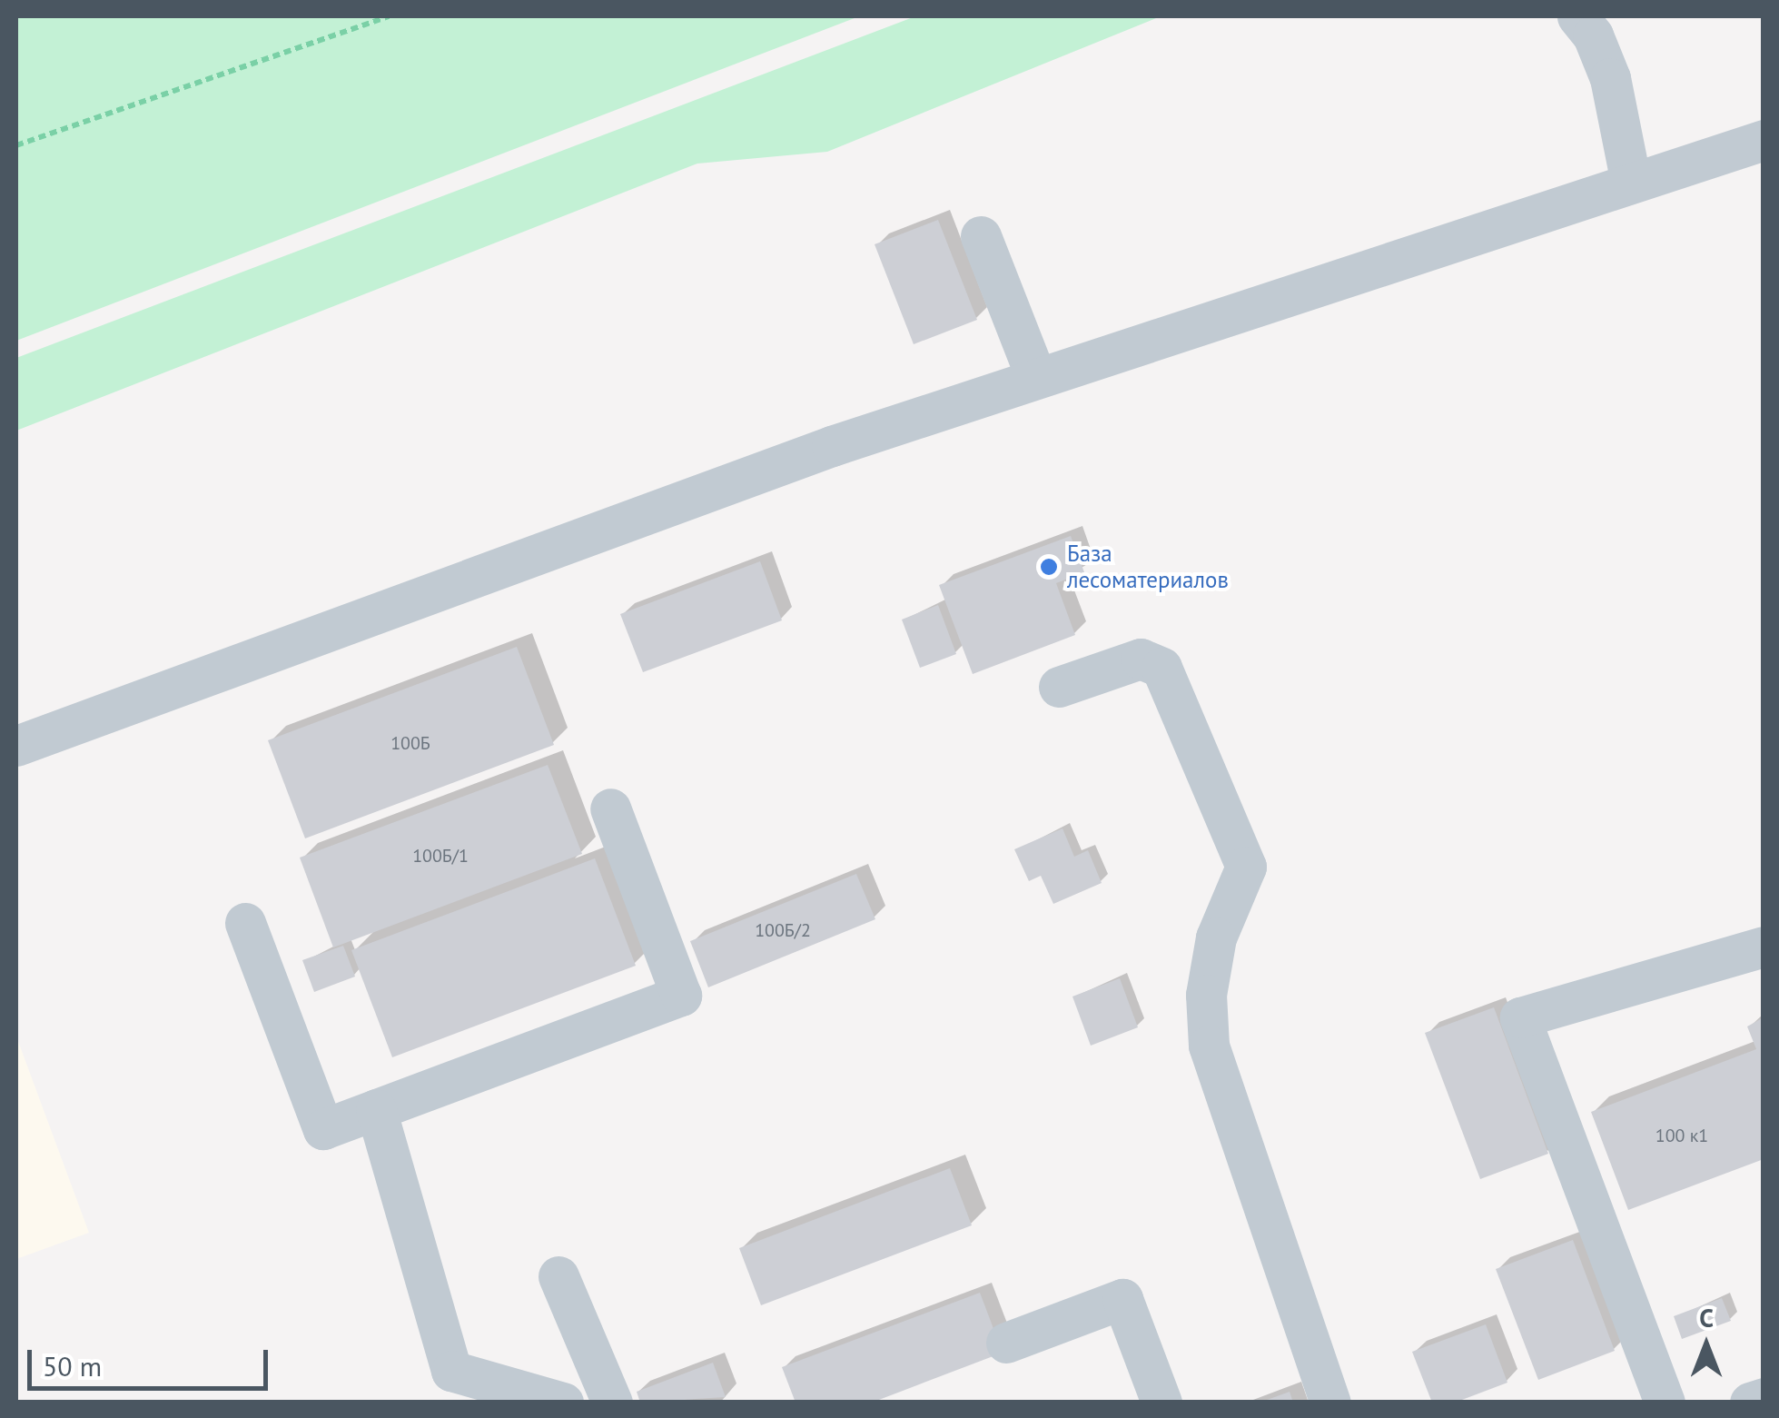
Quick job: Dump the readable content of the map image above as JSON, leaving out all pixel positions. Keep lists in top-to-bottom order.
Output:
{
  "places": ["База лесоматериалов"],
  "house_numbers": [
    "100Б",
    "100Б/1",
    "100Б/2",
    "100 к1"
  ],
  "scale_bar": "50 m",
  "north": "top"
}
